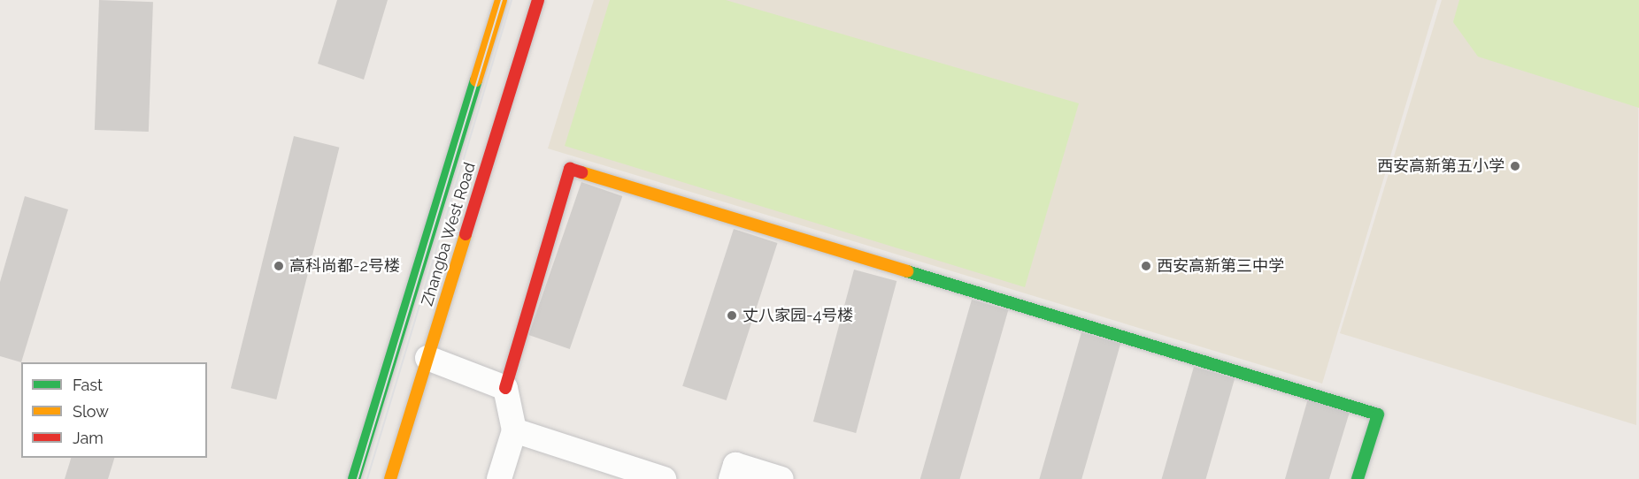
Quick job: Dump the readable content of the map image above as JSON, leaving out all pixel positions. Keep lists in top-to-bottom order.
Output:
{
  "streets": {
    "street": ["Zhangba West Road"]
  },
  "places": [
    "西安高新第五小学",
    "高科尚都-2号楼",
    "西安高新第三中学",
    "丈八家园-4号楼"
  ],
  "legend": ["Fast", "Slow", "Jam"]
}
